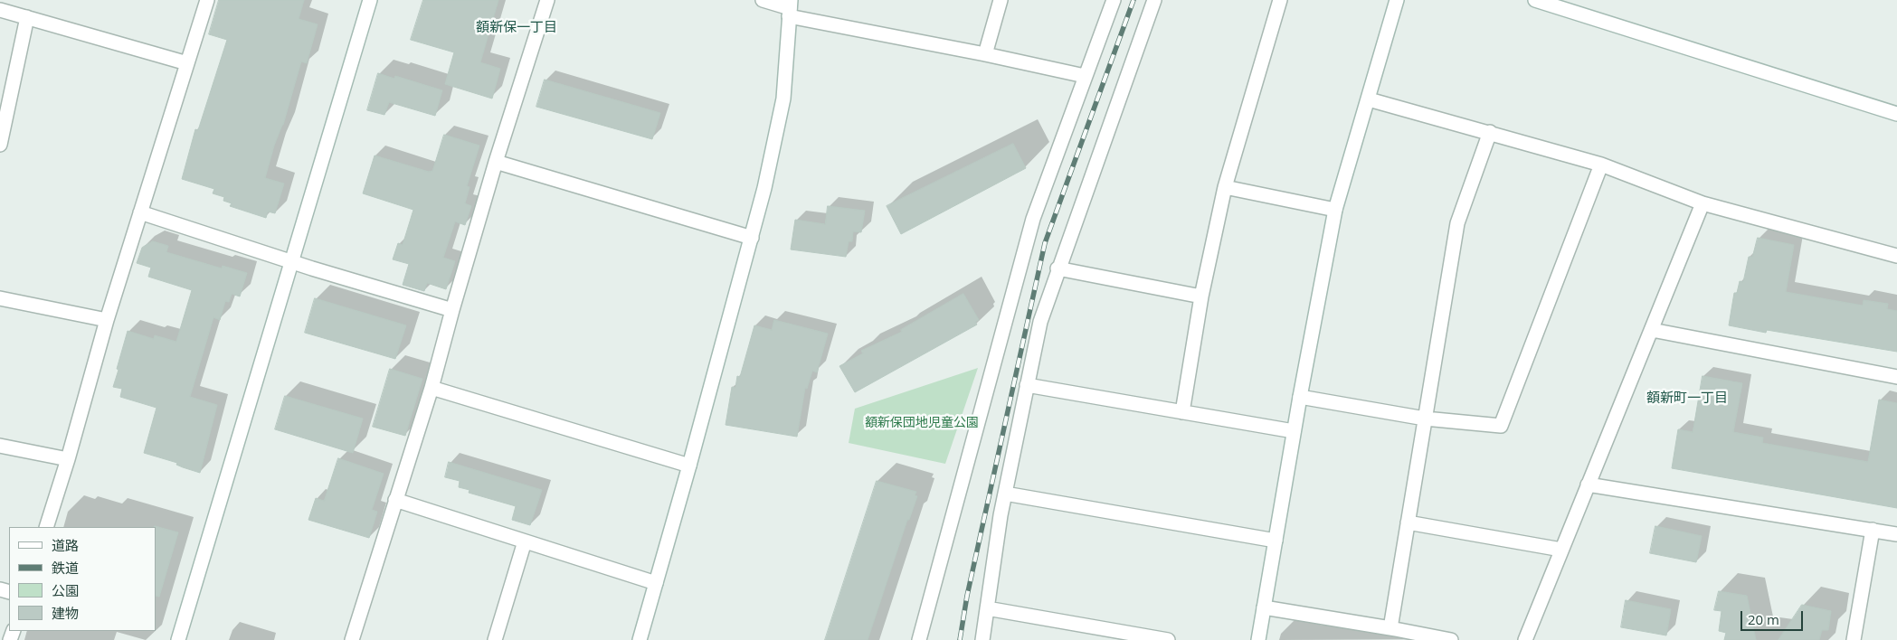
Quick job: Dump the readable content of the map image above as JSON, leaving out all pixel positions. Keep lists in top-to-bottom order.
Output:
{
  "districts": ["額新保一丁目", "額新町一丁目"],
  "parks": ["額新保団地児童公園"],
  "legend": [
    "道路",
    "鉄道",
    "公園",
    "建物"
  ],
  "scale_bar": "20 m"
}
